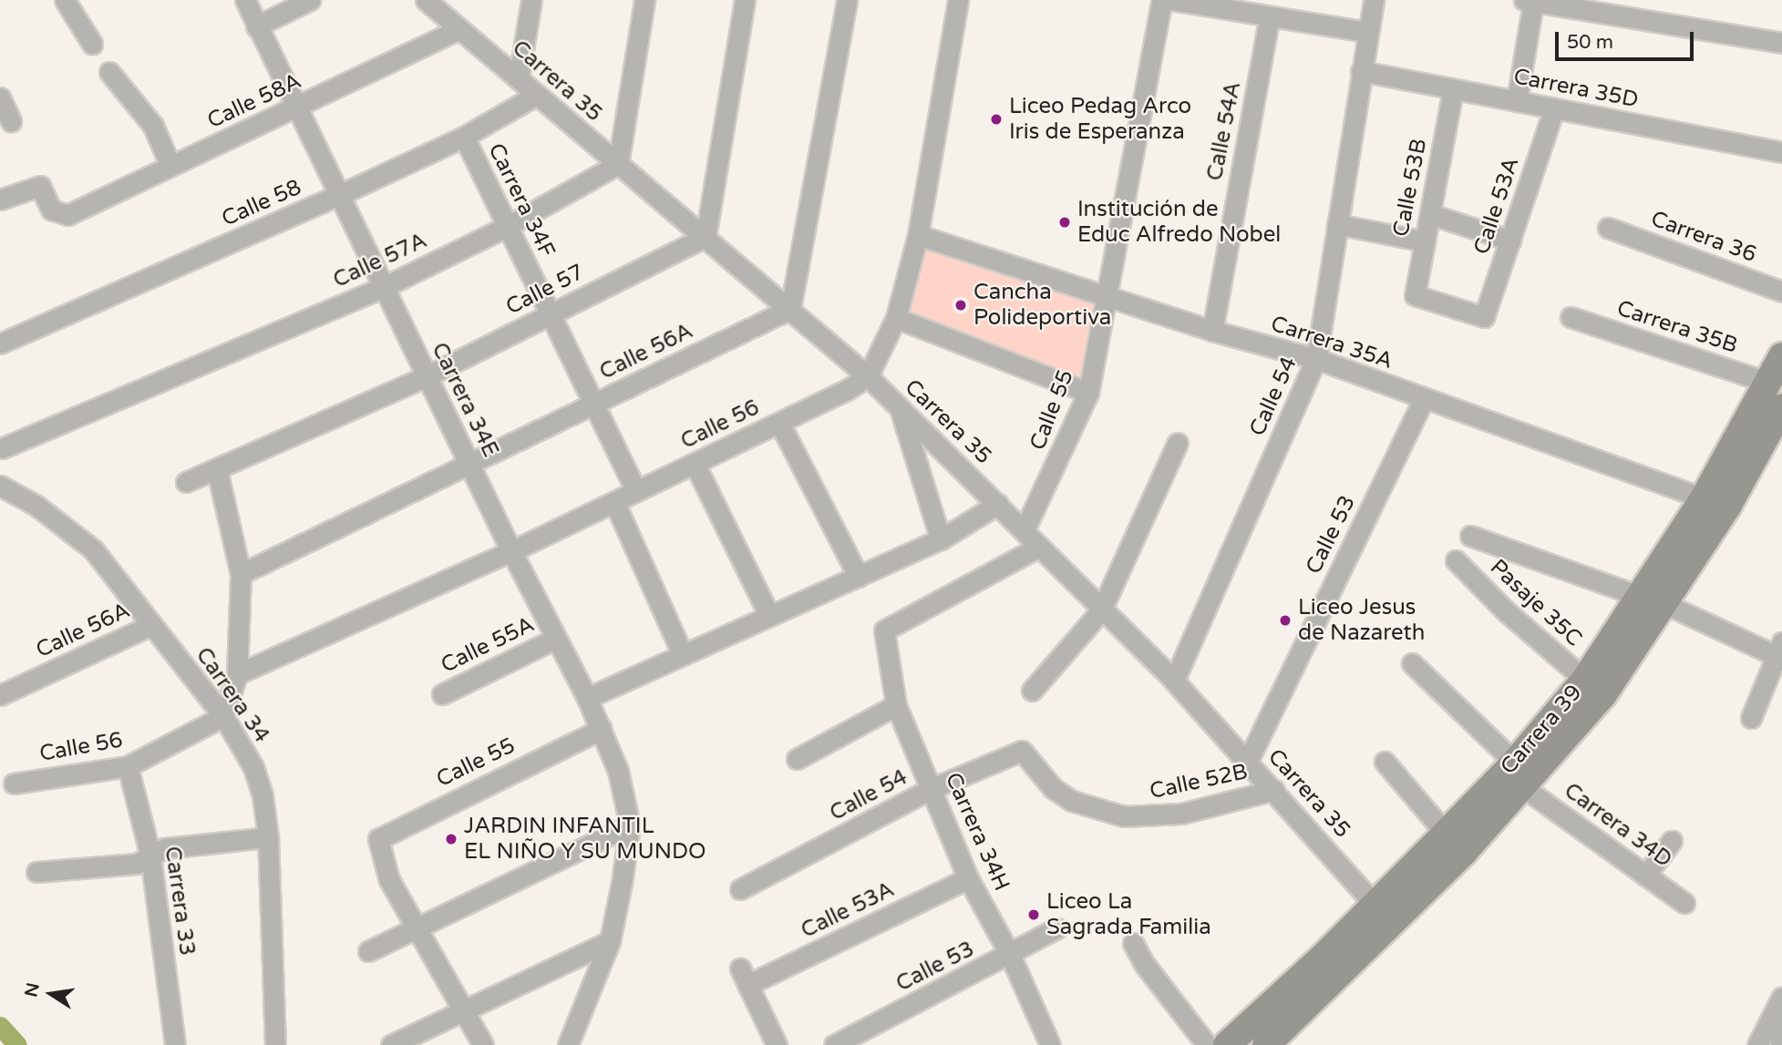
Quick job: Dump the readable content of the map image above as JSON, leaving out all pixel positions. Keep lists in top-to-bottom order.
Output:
{
  "streets": {
    "main road": ["Carrera 39"],
    "street": [
      "Carrera 35",
      "Carrera 35D",
      "Calle 58A",
      "Calle 54A",
      "Calle 53B",
      "Carrera 34F",
      "Calle 58",
      "Calle 53A",
      "Carrera 36",
      "Calle 57A",
      "Calle 57",
      "Carrera 35B",
      "Carrera 35A",
      "Calle 56A",
      "Calle 54",
      "Carrera 34E",
      "Calle 55",
      "Calle 56",
      "Calle 53",
      "Pasaje 35C",
      "Calle 55A",
      "Carrera 34",
      "Calle 52B",
      "Carrera 34D",
      "Carrera 34H",
      "Carrera 33"
    ]
  },
  "crossings": [
    ["Carrera 35", "Calle 58A"],
    ["Carrera 35", "Calle 58"],
    ["Carrera 35", "Calle 57A"],
    ["Carrera 35", "Calle 57"],
    ["Carrera 35", "Calle 56A"],
    ["Carrera 35", "Calle 54"],
    ["Carrera 35", "Calle 55"],
    ["Carrera 35", "Calle 56"],
    ["Carrera 35", "Calle 53"],
    ["Carrera 35", "Carrera 39"],
    ["Carrera 35", "Calle 52B"],
    ["Carrera 35", "Carrera 34H"],
    ["Carrera 35D", "Calle 53B"],
    ["Carrera 35D", "Calle 53A"],
    ["Carrera 35D", "Calle 54"],
    ["Calle 58A", "Carrera 34E"],
    ["Calle 54A", "Carrera 35A"],
    ["Calle 53B", "Calle 53A"],
    ["Carrera 34F", "Calle 58"],
    ["Carrera 34F", "Calle 57A"],
    ["Carrera 34F", "Calle 57"],
    ["Carrera 34F", "Calle 56A"],
    ["Carrera 34F", "Calle 56"],
    ["Calle 58", "Carrera 34E"],
    ["Calle 53A", "Carrera 34H"],
    ["Calle 57A", "Carrera 34E"],
    ["Calle 57", "Carrera 34E"],
    ["Carrera 35B", "Carrera 39"],
    ["Carrera 35A", "Calle 54"],
    ["Carrera 35A", "Calle 55"],
    ["Carrera 35A", "Calle 53"],
    ["Carrera 35A", "Carrera 39"],
    ["Calle 56A", "Carrera 34E"],
    ["Calle 56A", "Carrera 34"],
    ["Calle 54", "Calle 52B"],
    ["Calle 54", "Carrera 34H"],
    ["Carrera 34E", "Calle 55"],
    ["Carrera 34E", "Calle 56"],
    ["Carrera 34E", "Calle 55A"],
    ["Calle 56", "Carrera 34"],
    ["Calle 56", "Carrera 33"],
    ["Calle 53", "Carrera 34H"],
    ["Pasaje 35C", "Carrera 39"],
    ["Carrera 39", "Carrera 34D"]
  ],
  "places": [
    "Liceo Pedag Arco Iris de Esperanza",
    "Institución de Educ Alfredo Nobel",
    "Cancha Polideportiva",
    "Liceo Jesus de Nazareth",
    "JARDIN INFANTIL EL NIÑO Y SU MUNDO",
    "Liceo La Sagrada Familia"
  ],
  "scale_bar": "50 m",
  "north": "left"
}
